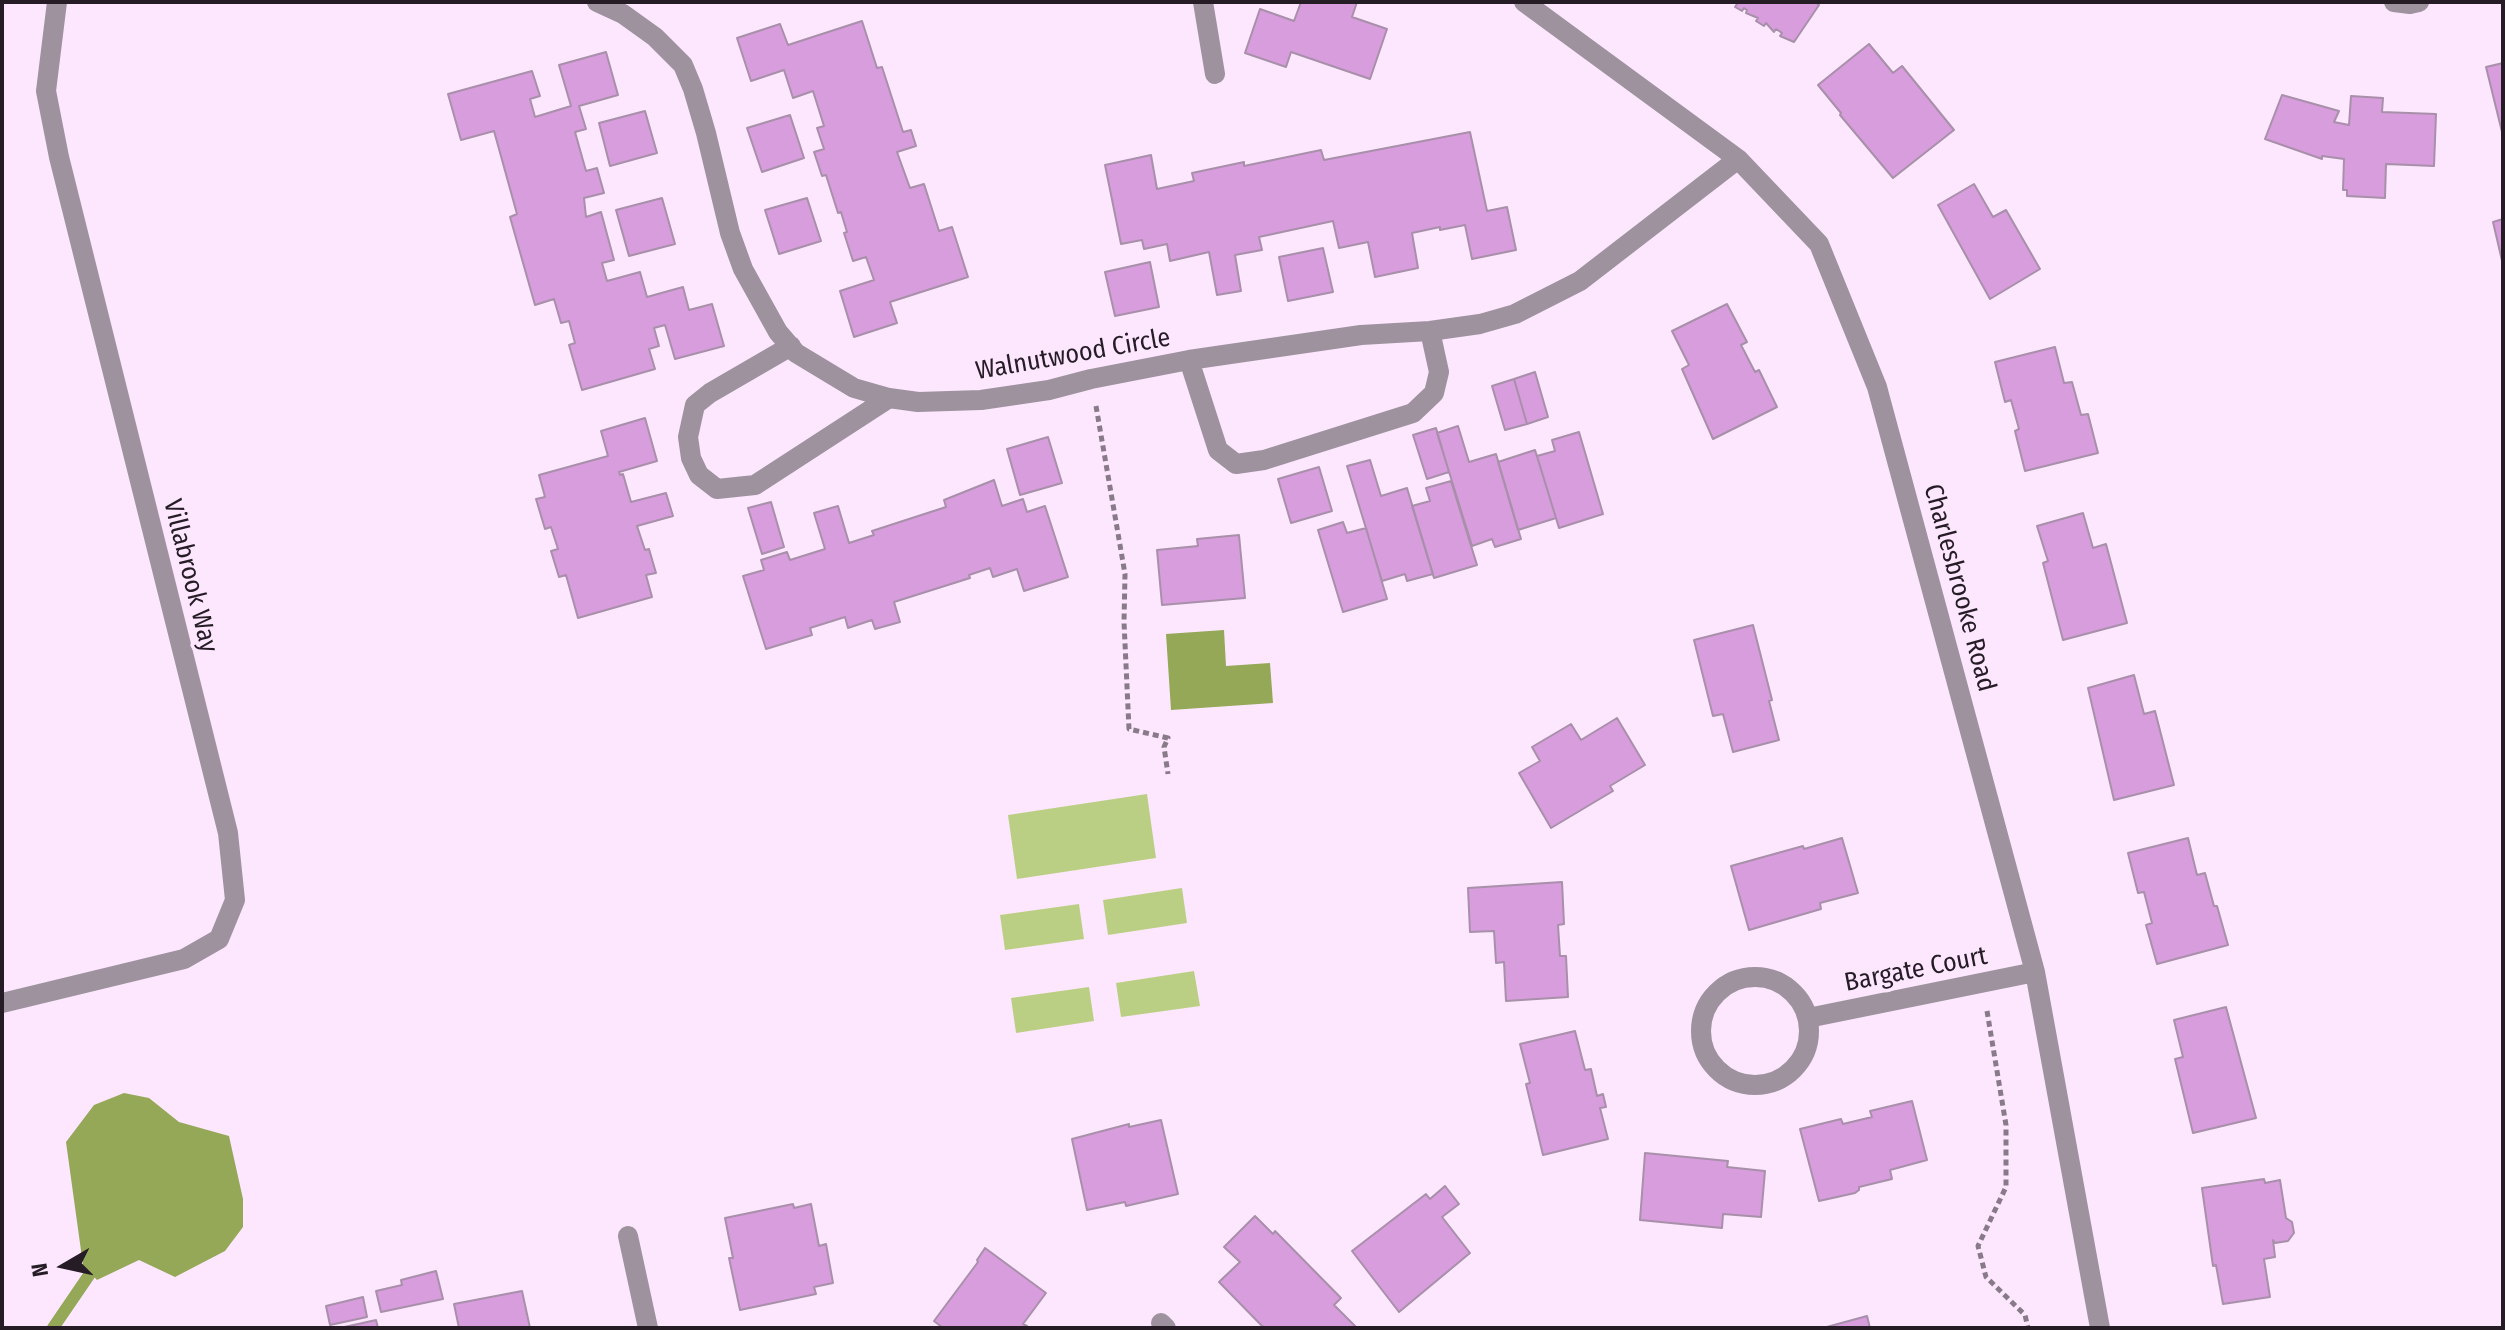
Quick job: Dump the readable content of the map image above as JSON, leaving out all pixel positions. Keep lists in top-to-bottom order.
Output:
{
  "streets": {
    "street": [
      "Walnutwood Circle",
      "Villabrook Way",
      "Charlesbrooke Road",
      "Bargate Court"
    ]
  },
  "crossings": [
    ["Walnutwood Circle", "Charlesbrooke Road"],
    ["Charlesbrooke Road", "Bargate Court"]
  ],
  "north": "left"
}
